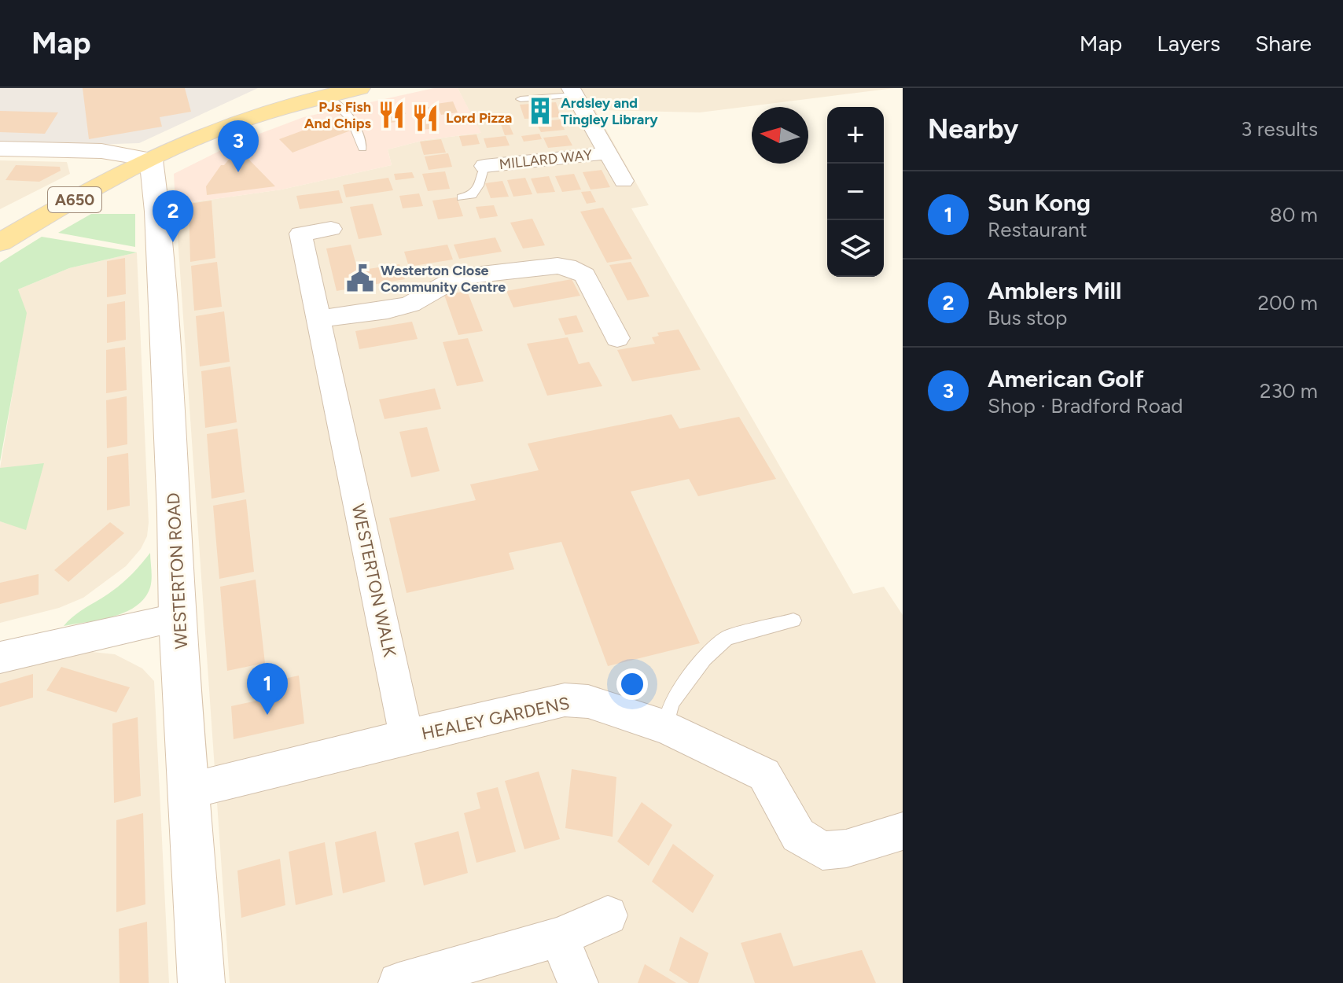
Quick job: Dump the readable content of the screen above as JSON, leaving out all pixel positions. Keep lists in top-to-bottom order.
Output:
{
  "streets": {
    "main road": ["A650"],
    "street": [
      "MILLARD WAY",
      "WESTERTON ROAD",
      "WESTERTON WALK",
      "HEALEY GARDENS"
    ]
  },
  "crossings": [
    ["A650", "WESTERTON ROAD"],
    ["WESTERTON WALK", "HEALEY GARDENS"]
  ],
  "places": {
    "building": ["Ardsley and Tingley Library"],
    "restaurant": ["PJs Fish And Chips", "Lord Pizza"],
    "public building": ["Westerton Close Community Centre"]
  },
  "north": "left",
  "page": {
    "header": "Map",
    "nav": ["Map", "Layers", "Share"],
    "heading": ["Nearby", "3 results"],
    "map_buttons": ["+", "−"],
    "pins": ["3", "2", "1"],
    "list": [
      {
        "mark": "1",
        "name": "Sun Kong",
        "note": "Restaurant",
        "value": "80 m"
      },
      {
        "mark": "2",
        "name": "Amblers Mill",
        "note": "Bus stop",
        "value": "200 m"
      },
      {
        "mark": "3",
        "name": "American Golf",
        "note": "Shop · Bradford Road",
        "value": "230 m"
      }
    ]
  }
}
